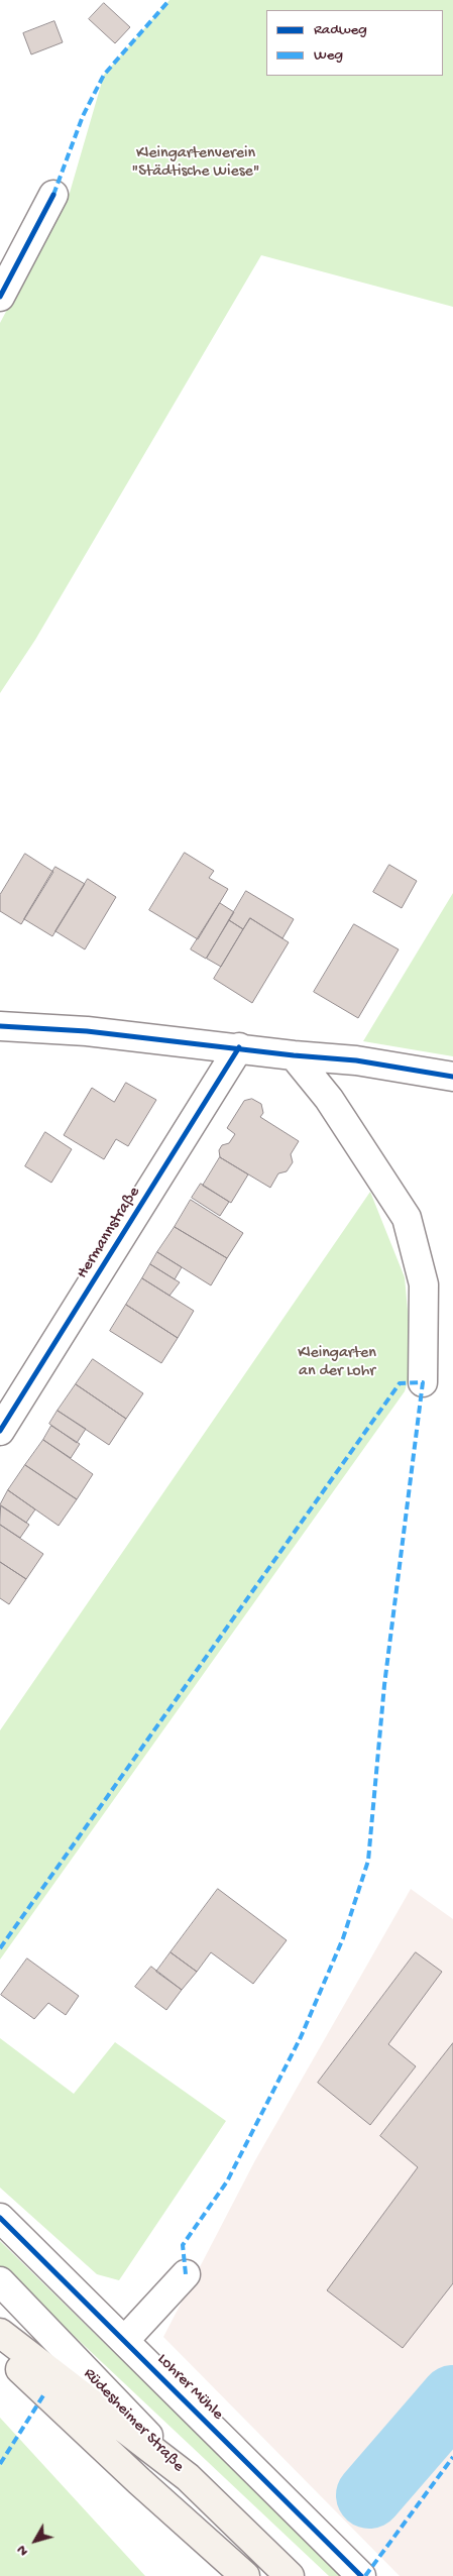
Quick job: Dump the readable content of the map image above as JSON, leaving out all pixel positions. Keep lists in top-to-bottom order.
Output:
{
  "streets": {
    "main road": ["Rüdesheimer Straße"],
    "street": ["Hermannstraße", "Lohrer Mühle"]
  },
  "parks": ["Kleingartenverein \"Städtische Wiese\"", "Kleingarten an der Lohr"],
  "legend": ["Radweg", "Weg"],
  "north": "bottom left"
}
